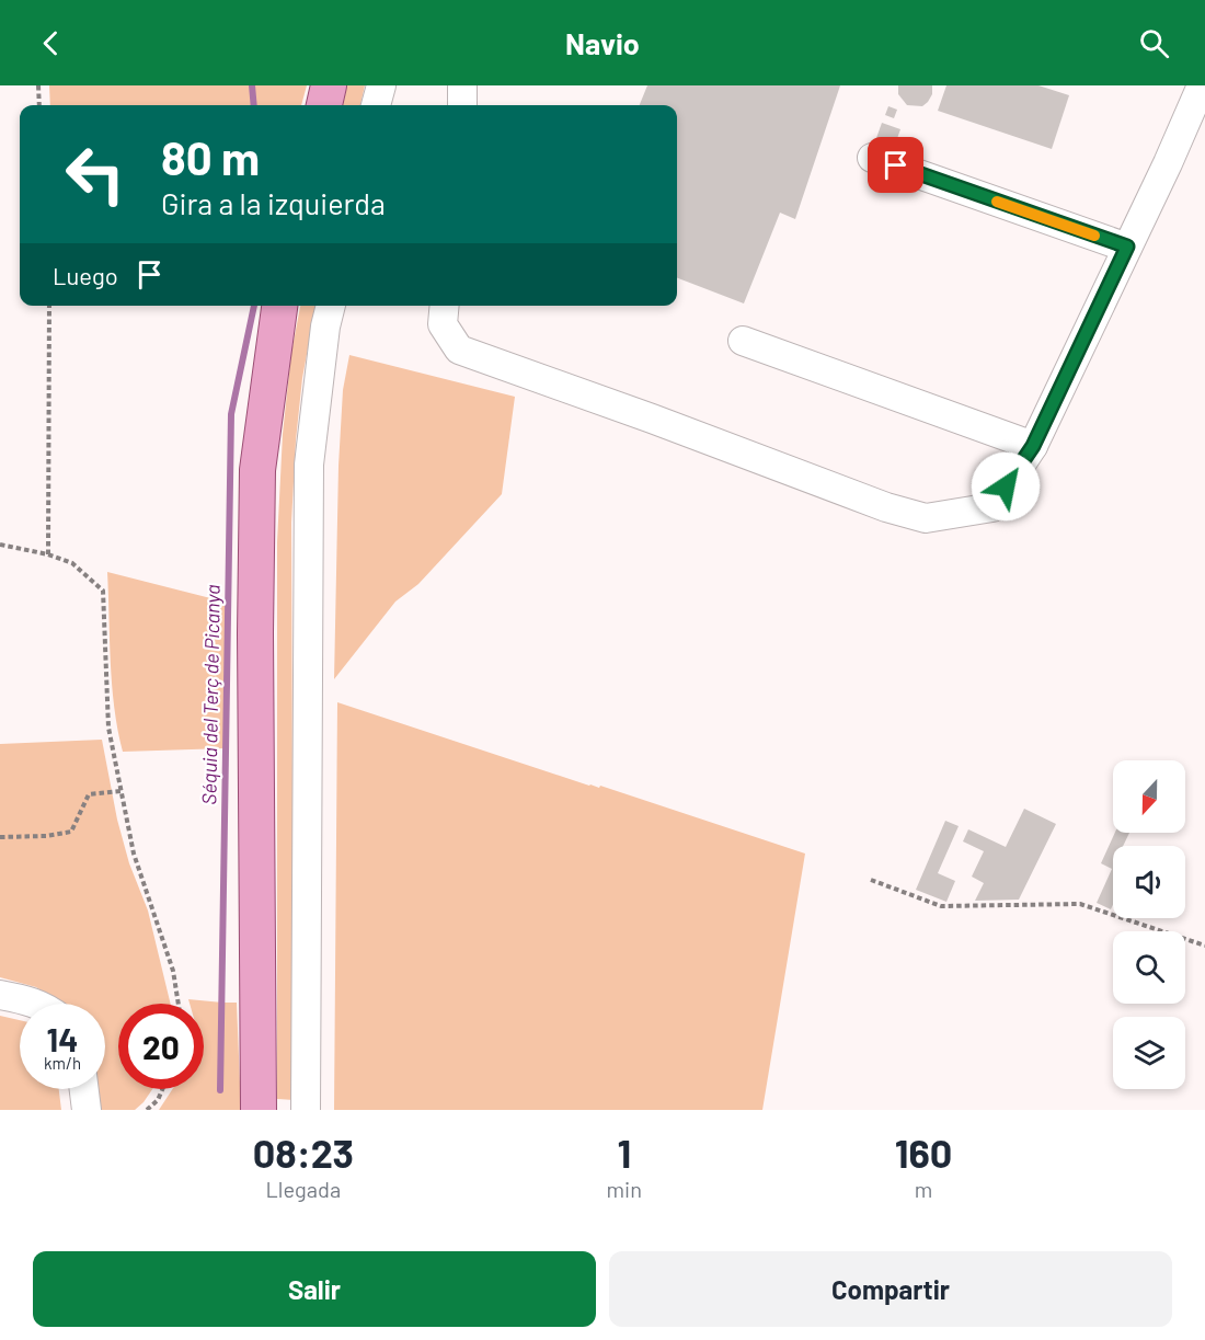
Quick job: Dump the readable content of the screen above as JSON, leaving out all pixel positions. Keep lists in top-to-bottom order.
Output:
{
  "water": ["Séquia del Terç de Picanya"],
  "north": "bottom",
  "page": {
    "header": "Navio",
    "turn": ["80 m", "Gira a la izquierda"],
    "then": "Luego",
    "speed": "14 km/h",
    "limit": "20",
    "eta": [
      "08:23",
      "Llegada",
      "1",
      "min",
      "160",
      "m"
    ],
    "buttons": ["Salir", "Compartir"]
  }
}
